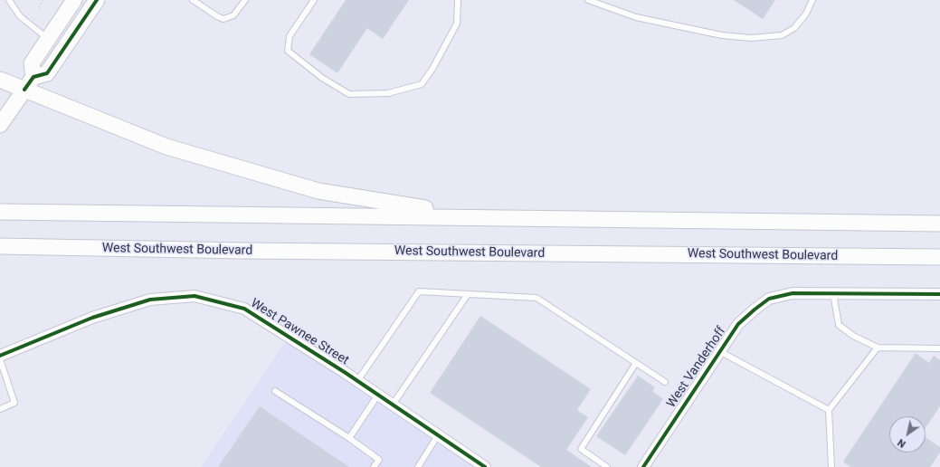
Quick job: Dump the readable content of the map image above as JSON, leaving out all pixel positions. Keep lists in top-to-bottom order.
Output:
{
  "streets": {
    "main road": ["West Southwest Boulevard"],
    "street": ["West Pawnee Street", "West Vanderhoff"]
  },
  "north": "bottom left"
}
